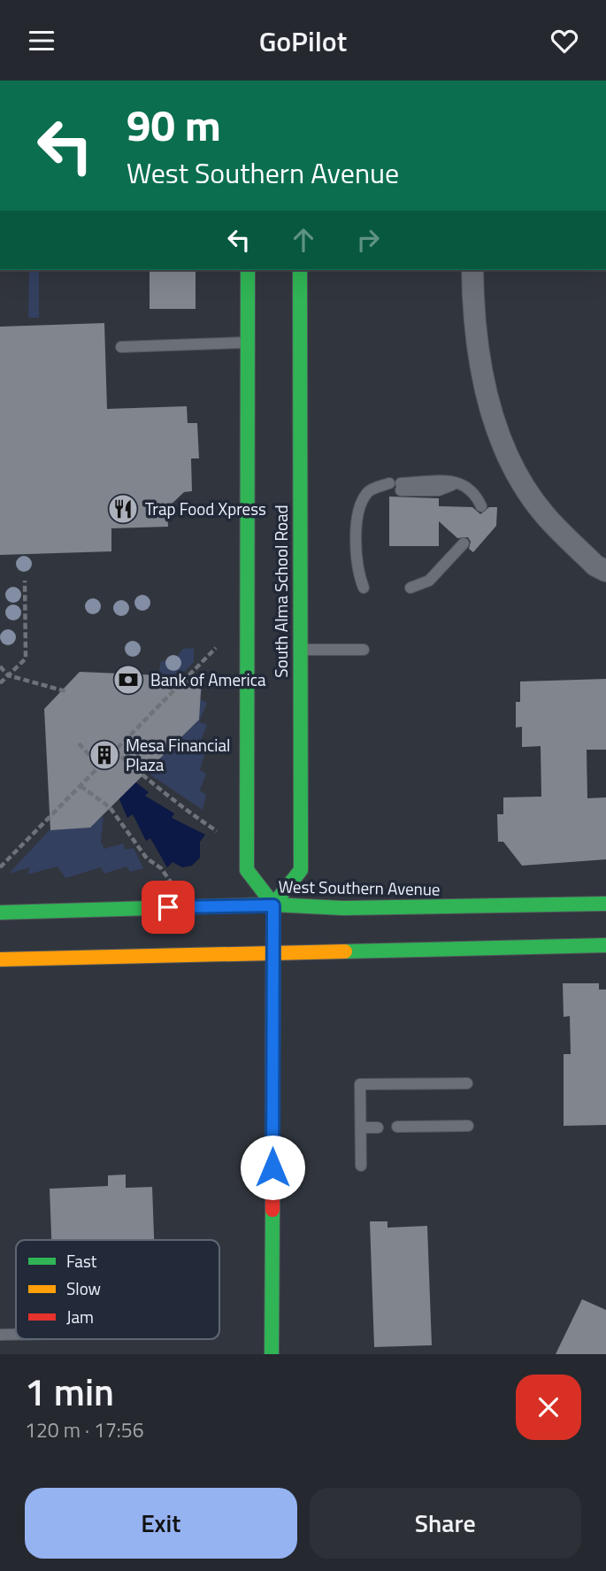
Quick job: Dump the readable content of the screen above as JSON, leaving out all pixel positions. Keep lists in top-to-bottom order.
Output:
{
  "streets": {
    "main road": ["South Alma School Road", "West Southern Avenue"]
  },
  "crossings": [
    ["South Alma School Road", "West Southern Avenue"]
  ],
  "places": {
    "restaurant": ["Trap Food Xpress"],
    "bank": ["Bank of America"],
    "building": ["Mesa Financial Plaza"]
  },
  "legend": ["Fast", "Slow", "Jam"],
  "page": {
    "header": "GoPilot",
    "turn": ["90 m", "West Southern Avenue"],
    "heading": ["1 min", "120 m · 17:56"],
    "buttons": ["Exit", "Share"]
  }
}
